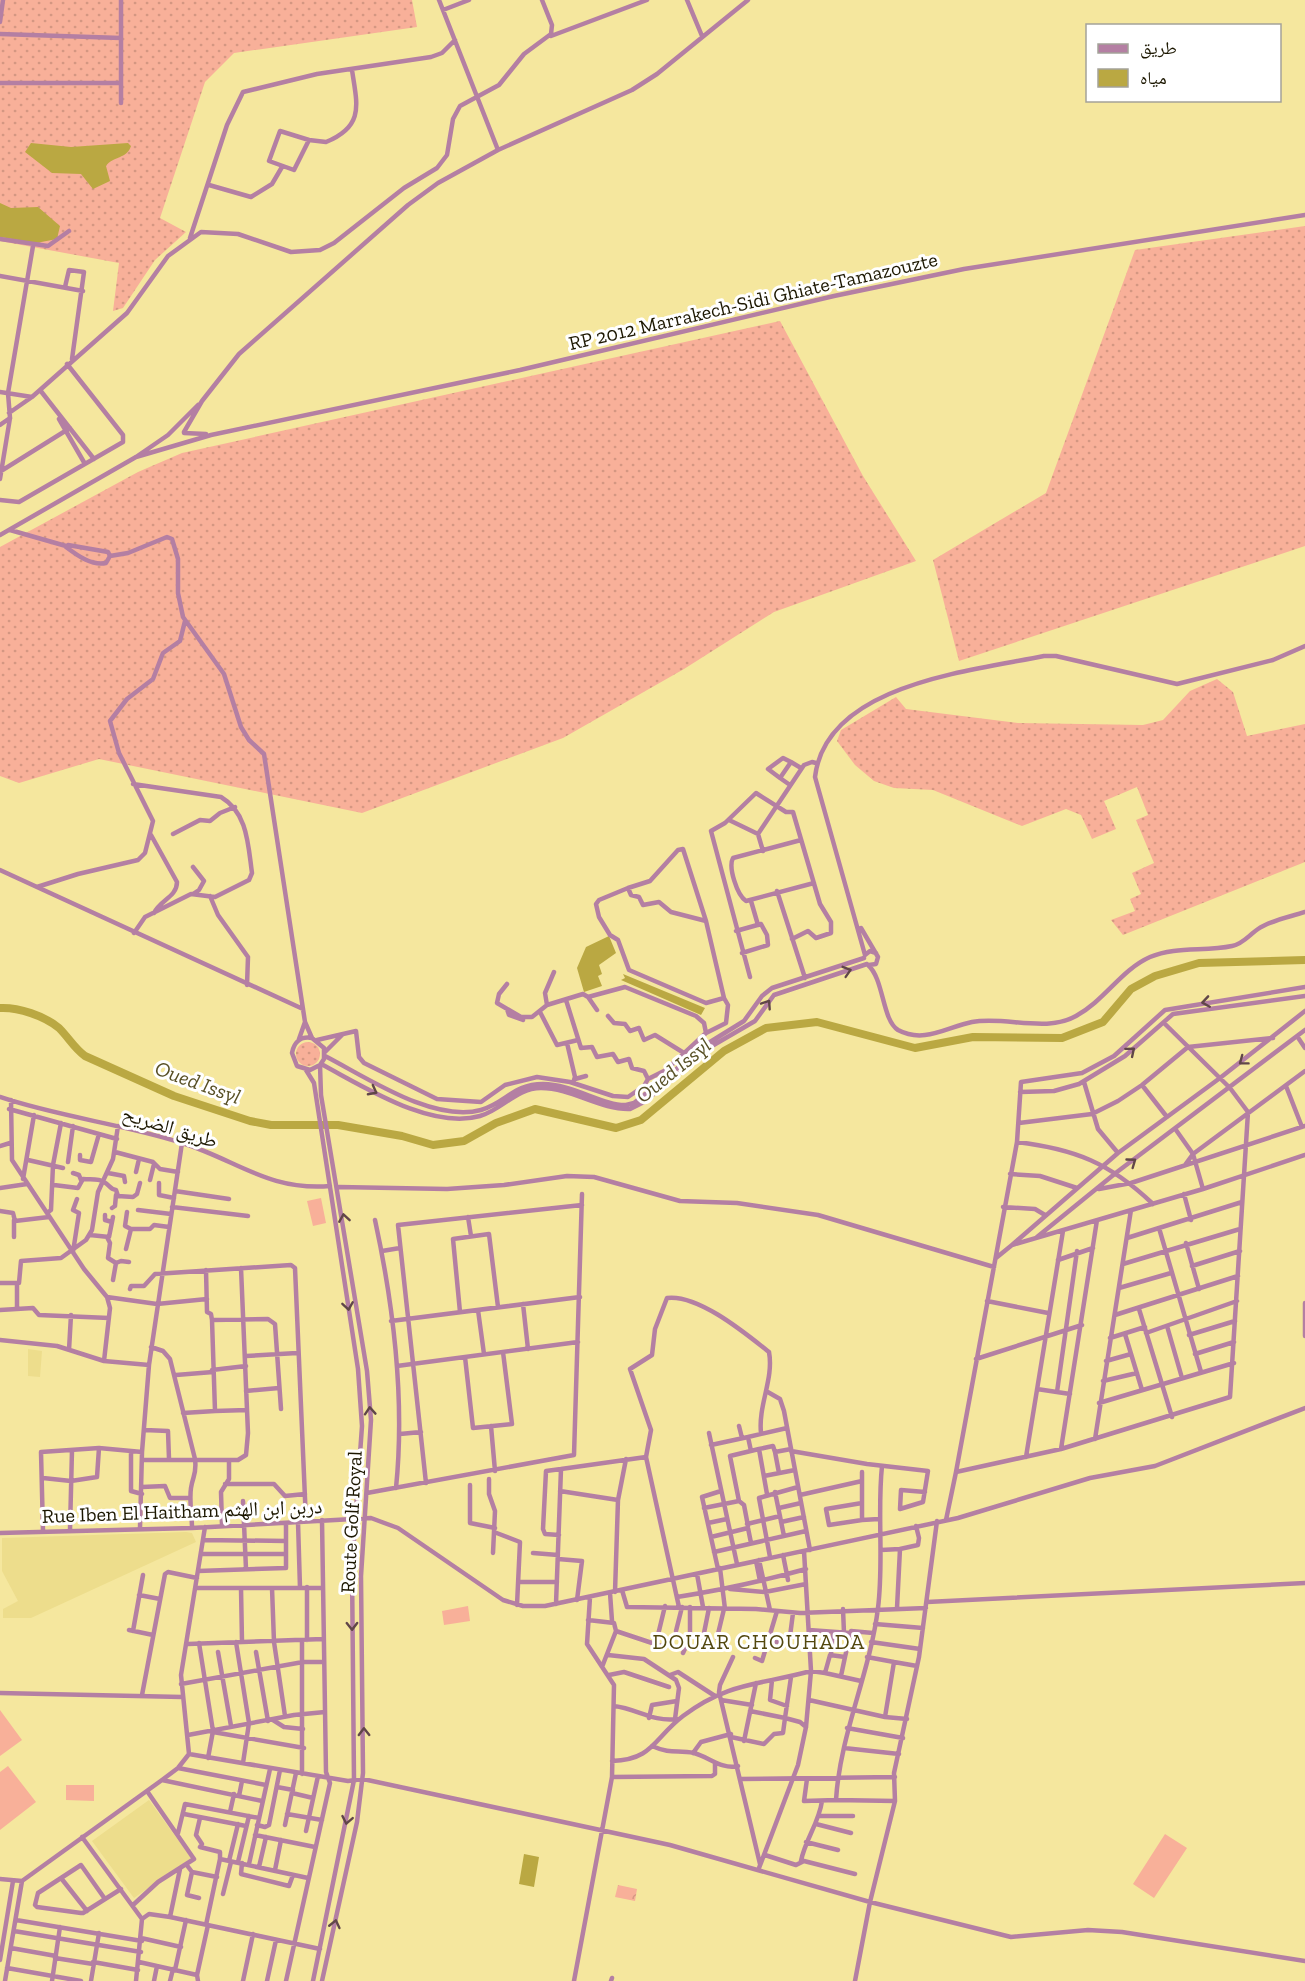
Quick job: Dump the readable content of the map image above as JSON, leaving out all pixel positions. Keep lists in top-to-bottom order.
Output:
{
  "streets": {
    "street": [
      "RP 2012 Marrakech-Sidi Ghiate-Tamazouzte",
      "طريق الضريح",
      "Rue Iben El Haitham دربن ابن الهثم",
      "Route Golf Royal"
    ]
  },
  "crossings": [
    ["طريق الضريح", "Route Golf Royal"],
    ["Rue Iben El Haitham دربن ابن الهثم", "Route Golf Royal"]
  ],
  "districts": ["DOUAR CHOUHADA"],
  "water": ["Oued Issyl"],
  "legend": ["طريق", "مياه"]
}
